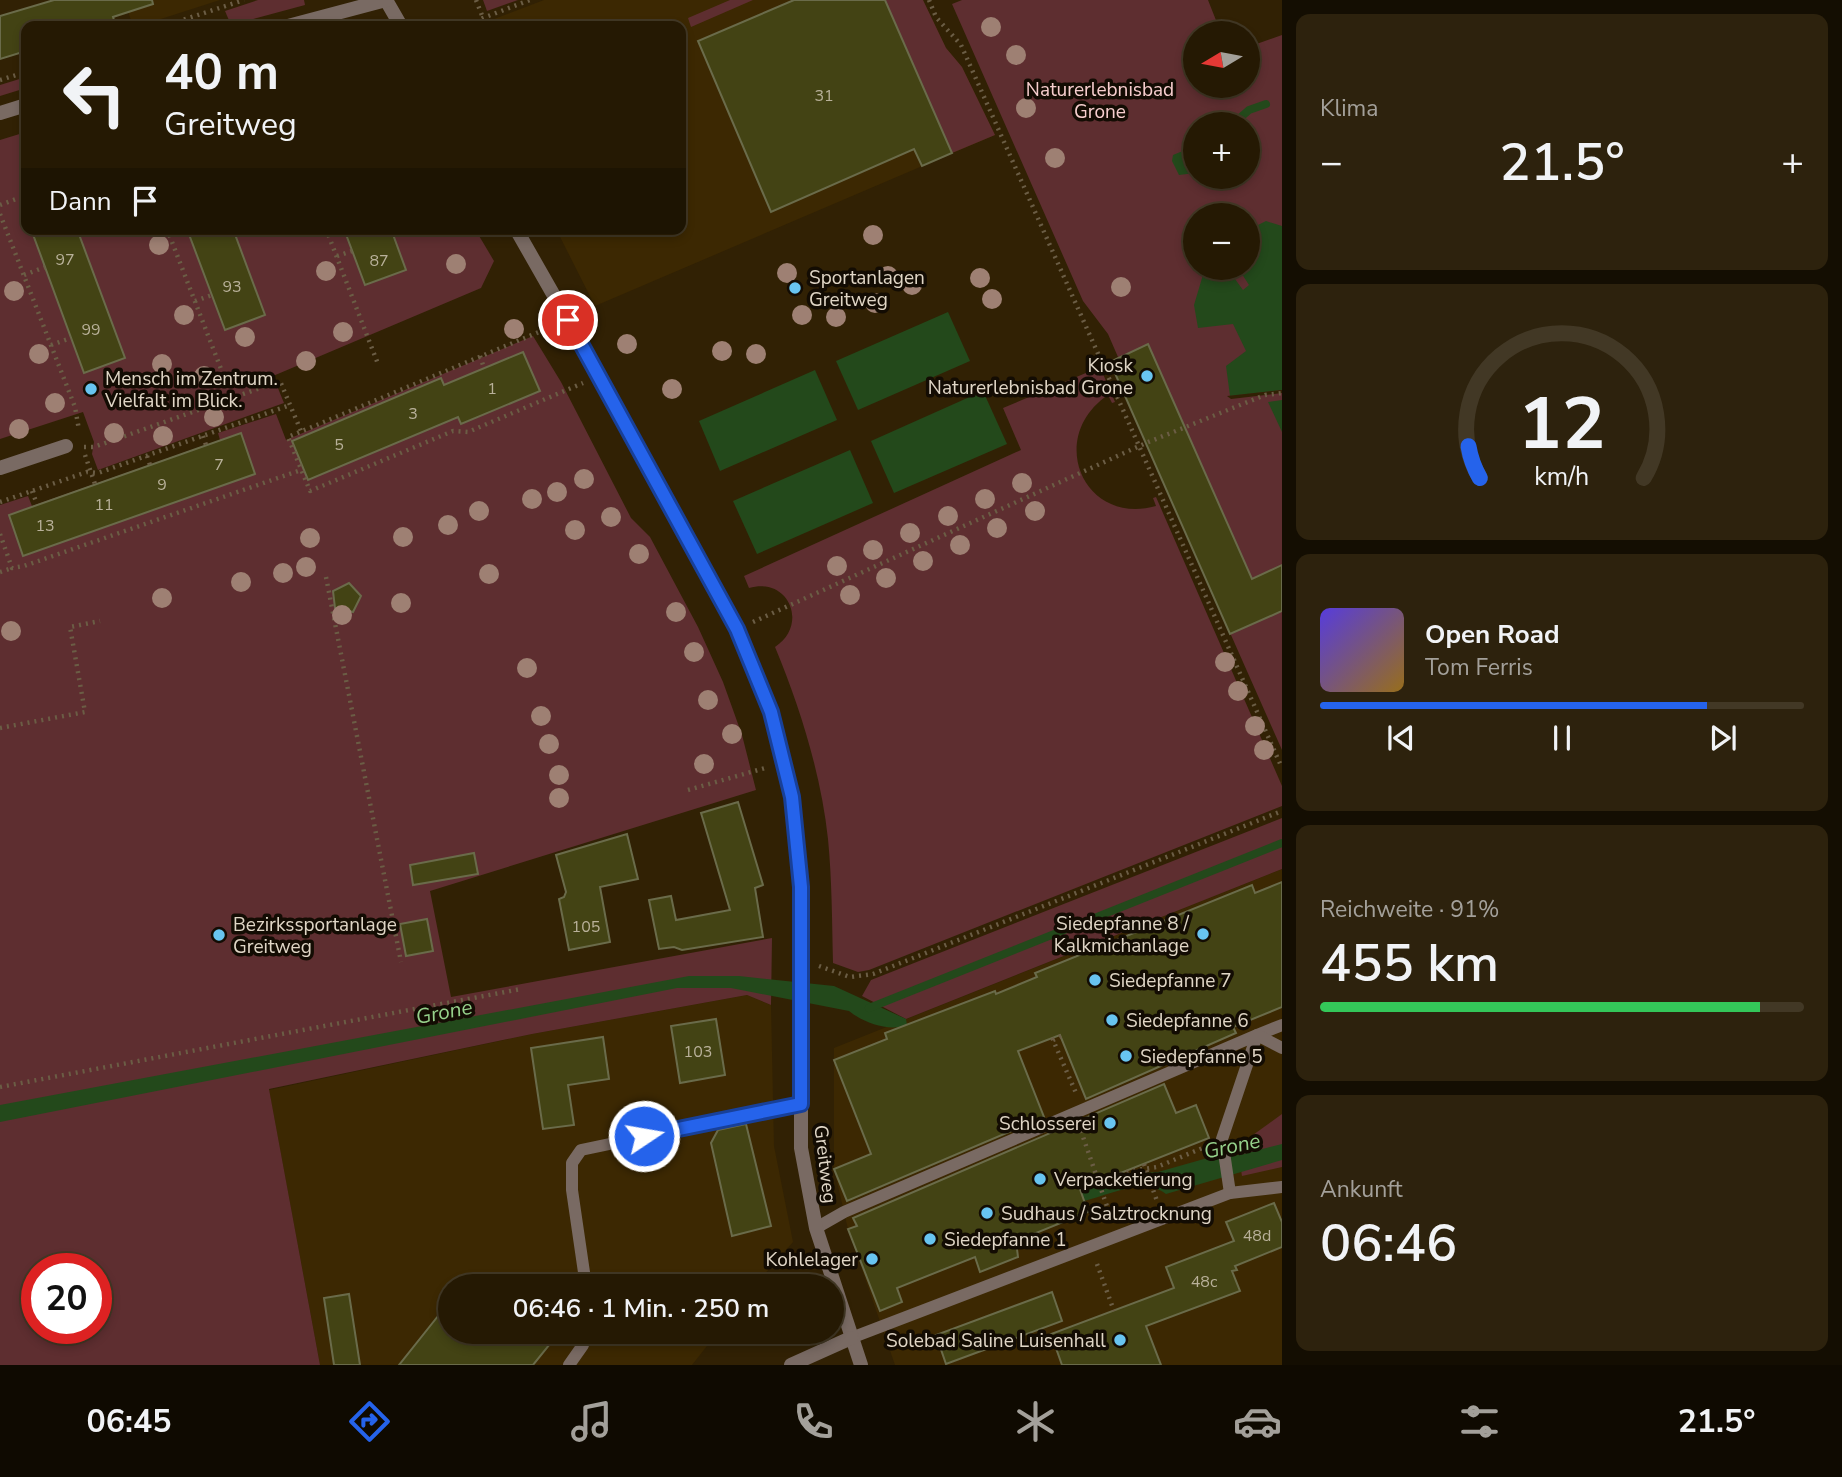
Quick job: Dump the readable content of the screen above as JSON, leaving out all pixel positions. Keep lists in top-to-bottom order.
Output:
{
  "streets": {
    "street": ["Greitweg"]
  },
  "water": ["Grone"],
  "parks": ["Naturerlebnisbad Grone"],
  "places": [
    "Sportanlagen Greitweg",
    "Kiosk Naturerlebnisbad Grone",
    "Mensch im Zentrum. Vielfalt im Blick.",
    "Siedepfanne 8 / Kalkmichanlage",
    "Bezirkssportanlage Greitweg",
    "Siedepfanne 7",
    "Siedepfanne 6",
    "Siedepfanne 5",
    "Schlosserei",
    "Verpacketierung",
    "Sudhaus / Salztrocknung",
    "Siedepfanne 1",
    "Kohlelager",
    "Solebad Saline Luisenhall"
  ],
  "house_numbers": [
    "31",
    "97",
    "87",
    "93",
    "99",
    "1",
    "3",
    "5",
    "7",
    "9",
    "11",
    "13",
    "105",
    "103",
    "48d",
    "48c"
  ],
  "north": "left",
  "page": {
    "tile": [
      "Klima",
      ["Reichweite · 91%", "455 km"],
      ["Ankunft", "06:46"]
    ],
    "map_buttons": ["+", "−"],
    "turn": ["40 m", "Greitweg"],
    "heat": ["−", "21.5°", "+"],
    "then": "Dann",
    "song": ["Open Road", "Tom Ferris"],
    "limit": "20",
    "trip": "06:46 · 1 Min. · 250 m",
    "tabs": ["06:45", "21.5°"],
    "gauge": ["12", "km/h"]
  }
}
